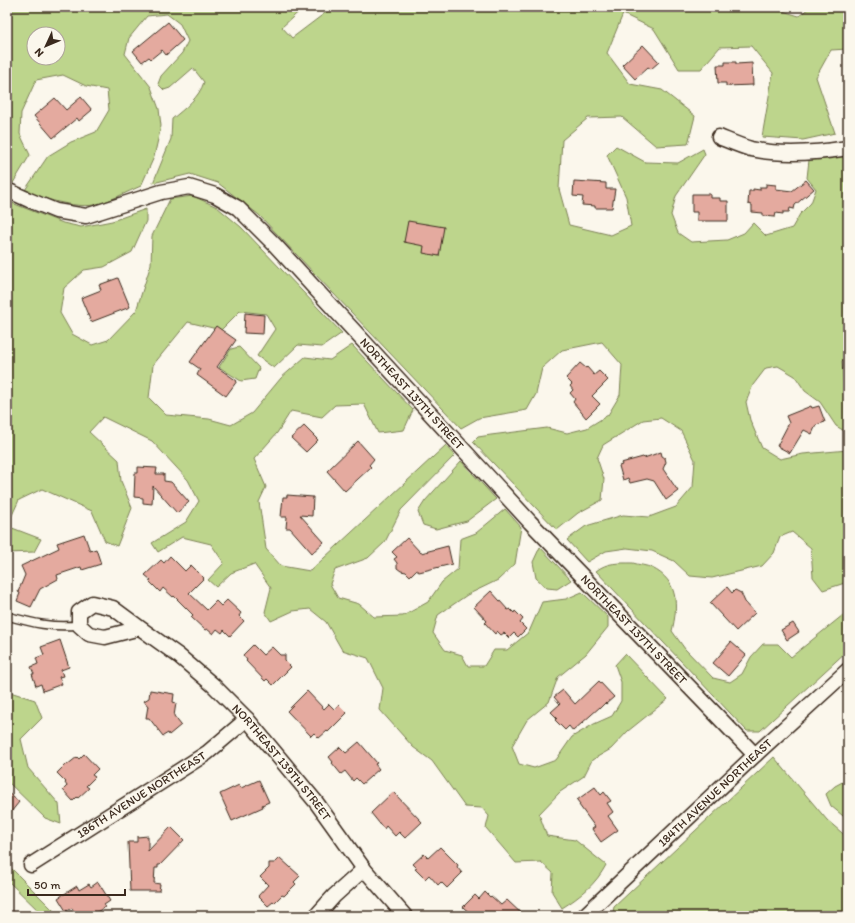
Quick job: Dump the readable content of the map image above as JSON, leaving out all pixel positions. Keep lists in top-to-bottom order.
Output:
{
  "streets": {
    "street": [
      "NORTHEAST 137TH STREET",
      "NORTHEAST 139TH STREET",
      "184TH AVENUE NORTHEAST",
      "186TH AVENUE NORTHEAST"
    ]
  },
  "crossings": [
    ["NORTHEAST 137TH STREET", "184TH AVENUE NORTHEAST"],
    ["NORTHEAST 139TH STREET", "186TH AVENUE NORTHEAST"]
  ],
  "scale_bar": "50 m",
  "north": "bottom left"
}
